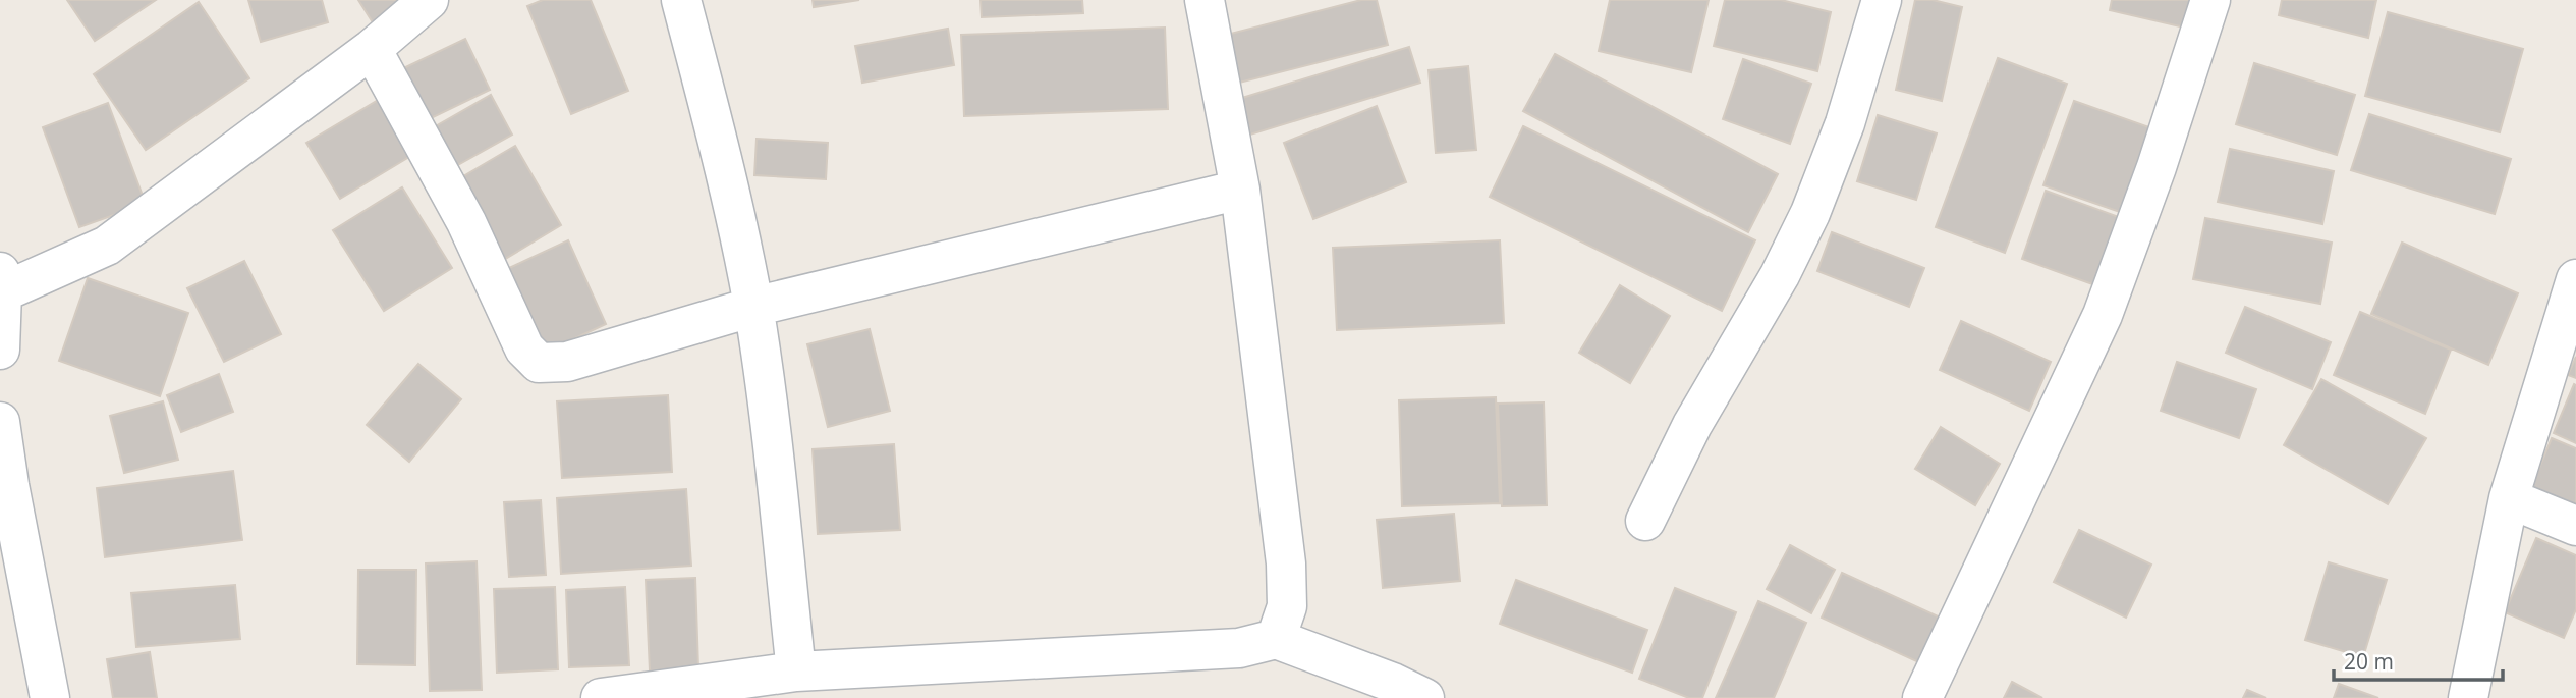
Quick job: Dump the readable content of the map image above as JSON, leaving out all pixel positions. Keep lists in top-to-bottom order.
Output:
{
  "scale_bar": "20 m"
}
